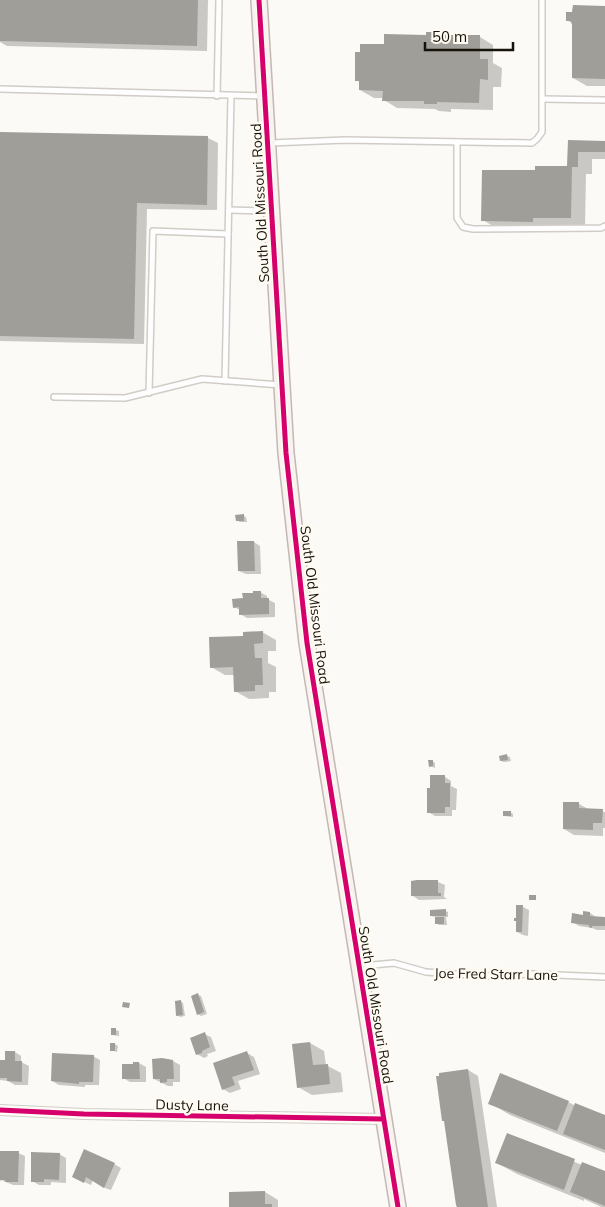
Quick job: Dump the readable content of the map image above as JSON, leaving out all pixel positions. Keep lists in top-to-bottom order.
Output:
{
  "streets": {
    "main road": ["South Old Missouri Road"],
    "street": ["Dusty Lane"],
    "lane": ["Joe Fred Starr Lane"]
  },
  "crossings": [
    ["South Old Missouri Road", "Joe Fred Starr Lane"],
    ["South Old Missouri Road", "Dusty Lane"]
  ],
  "scale_bar": "50 m"
}
